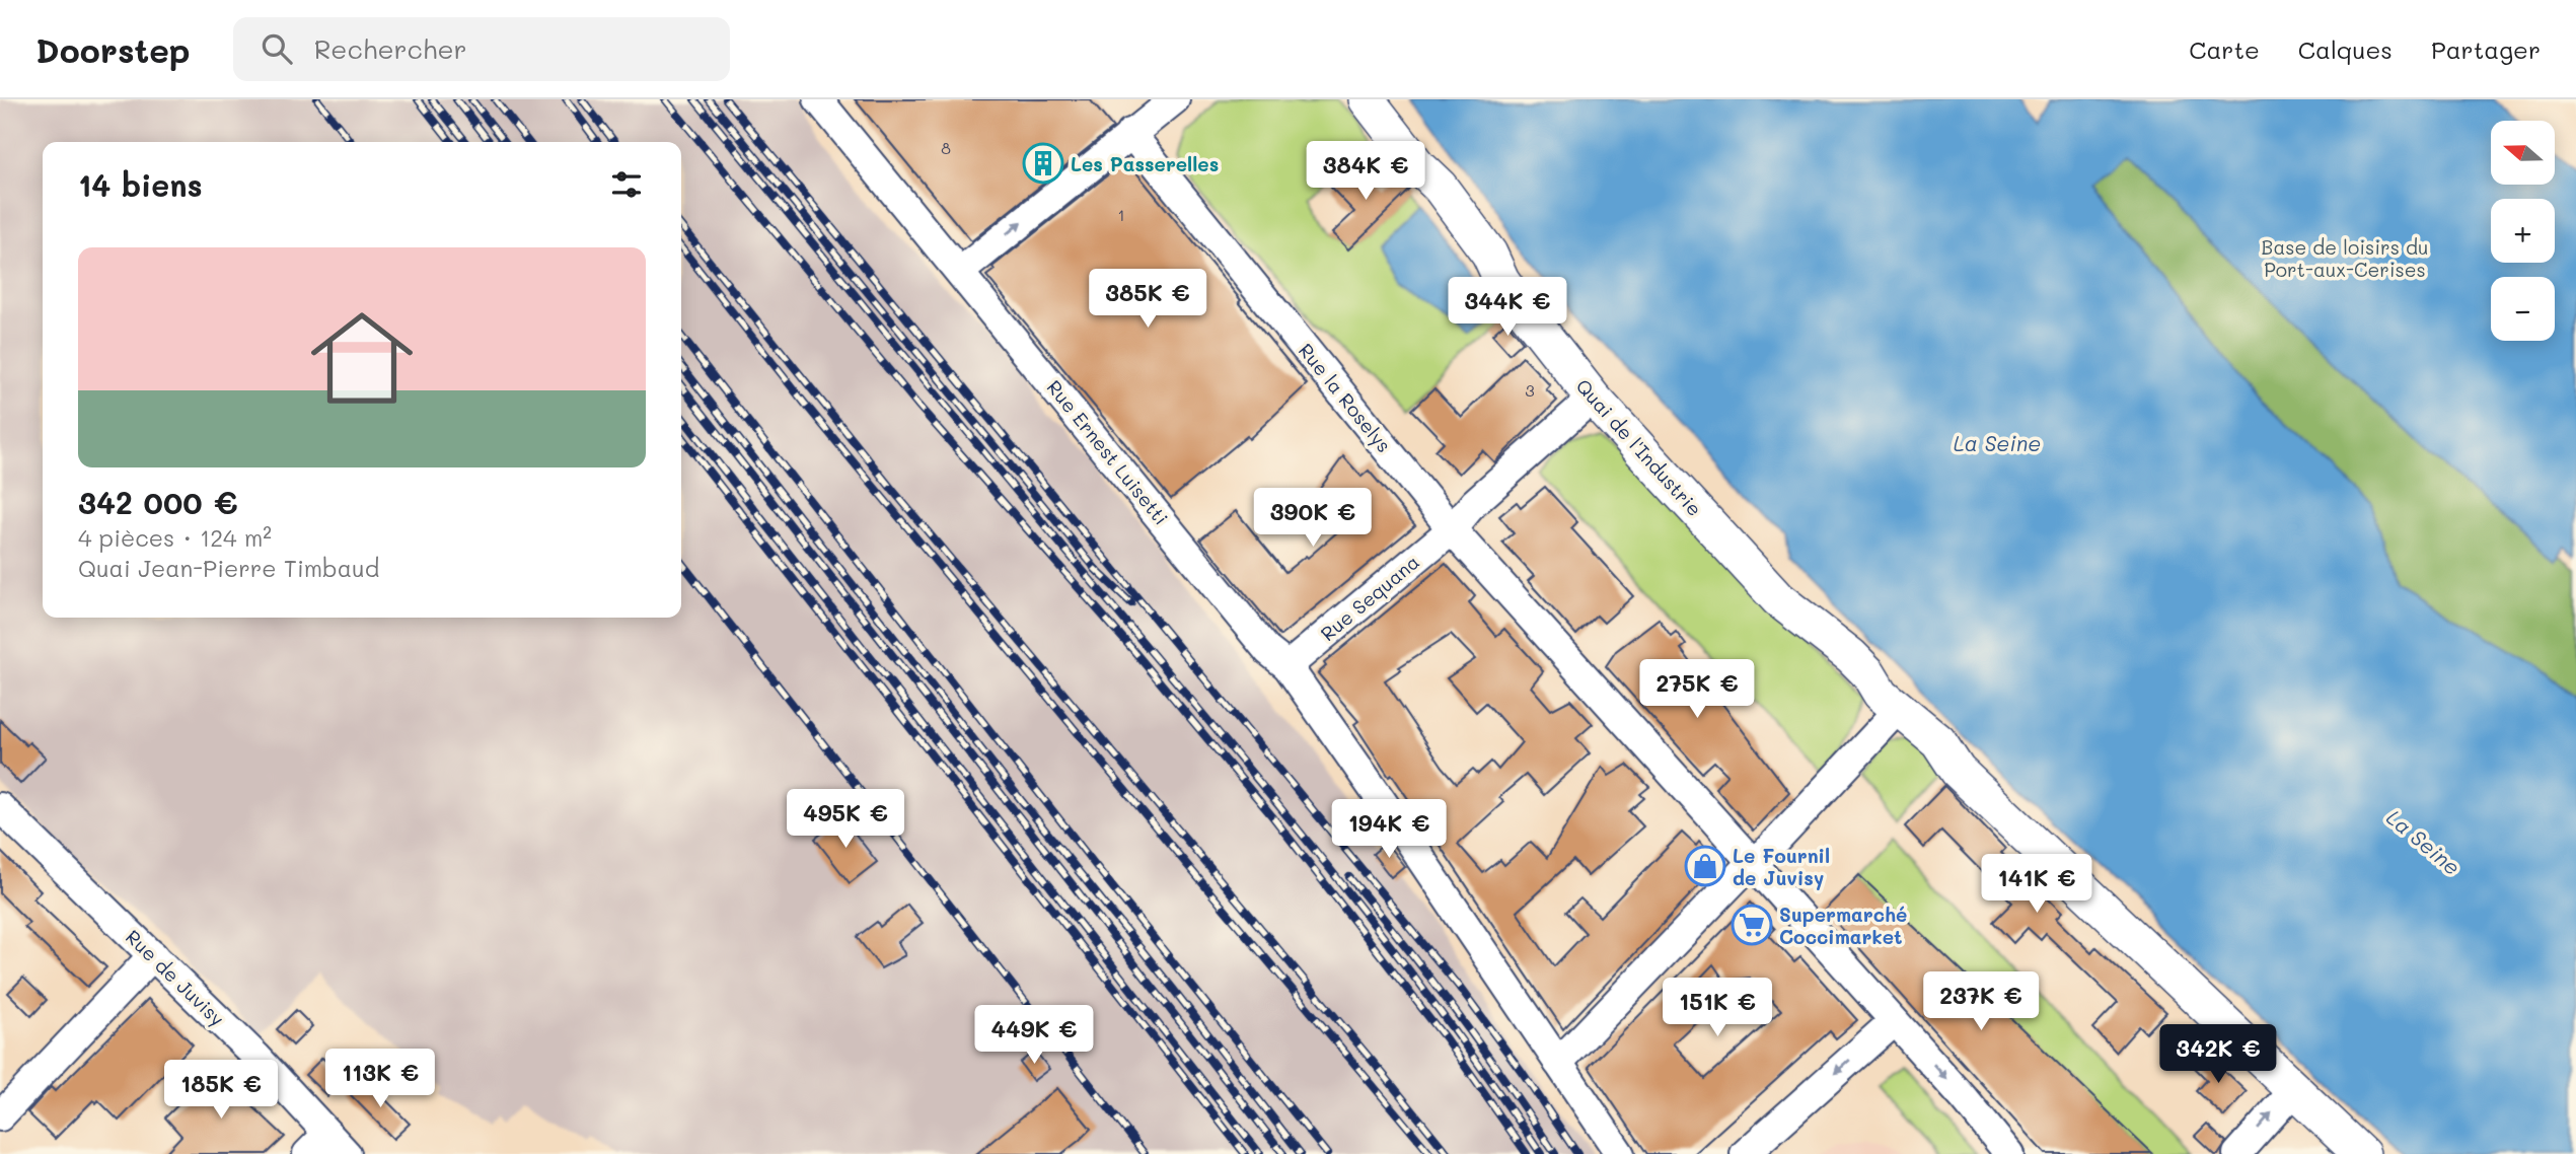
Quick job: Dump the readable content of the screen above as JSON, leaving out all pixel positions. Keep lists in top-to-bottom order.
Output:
{
  "streets": {
    "main road": ["Quai de l'Industrie"],
    "street": [
      "Rue la Roselys",
      "Rue Ernest Luisetti",
      "Rue Sequana",
      "Rue de Juvisy"
    ]
  },
  "crossings": [
    ["Rue la Roselys", "Rue Sequana"],
    ["Quai de l'Industrie", "Rue Sequana"],
    ["Rue Ernest Luisetti", "Rue Sequana"]
  ],
  "water": ["La Seine"],
  "parks": ["Base de loisirs du Port-aux-Cerises"],
  "places": {
    "building": ["Les Passerelles"],
    "shop": ["Le Fournil de Juvisy"],
    "supermarket": ["Supermarché Coccimarket"]
  },
  "house_numbers": ["8", "1", "3"],
  "north": "left",
  "page": {
    "header": "Doorstep",
    "search": "Rechercher",
    "nav": ["Carte", "Calques", "Partager"],
    "map_buttons": ["+", "−"],
    "price": [
      "384K €",
      "385K €",
      "344K €",
      "390K €",
      "275K €",
      "495K €",
      "194K €",
      "141K €",
      "237K €",
      "151K €",
      "449K €",
      "342K €",
      "113K €",
      "185K €"
    ],
    "heading": "14 biens",
    "list": [
      {
        "name": "342 000 €",
        "note": "4 pièces · 124 m² · Quai Jean-Pierre Timbaud"
      }
    ]
  }
}
